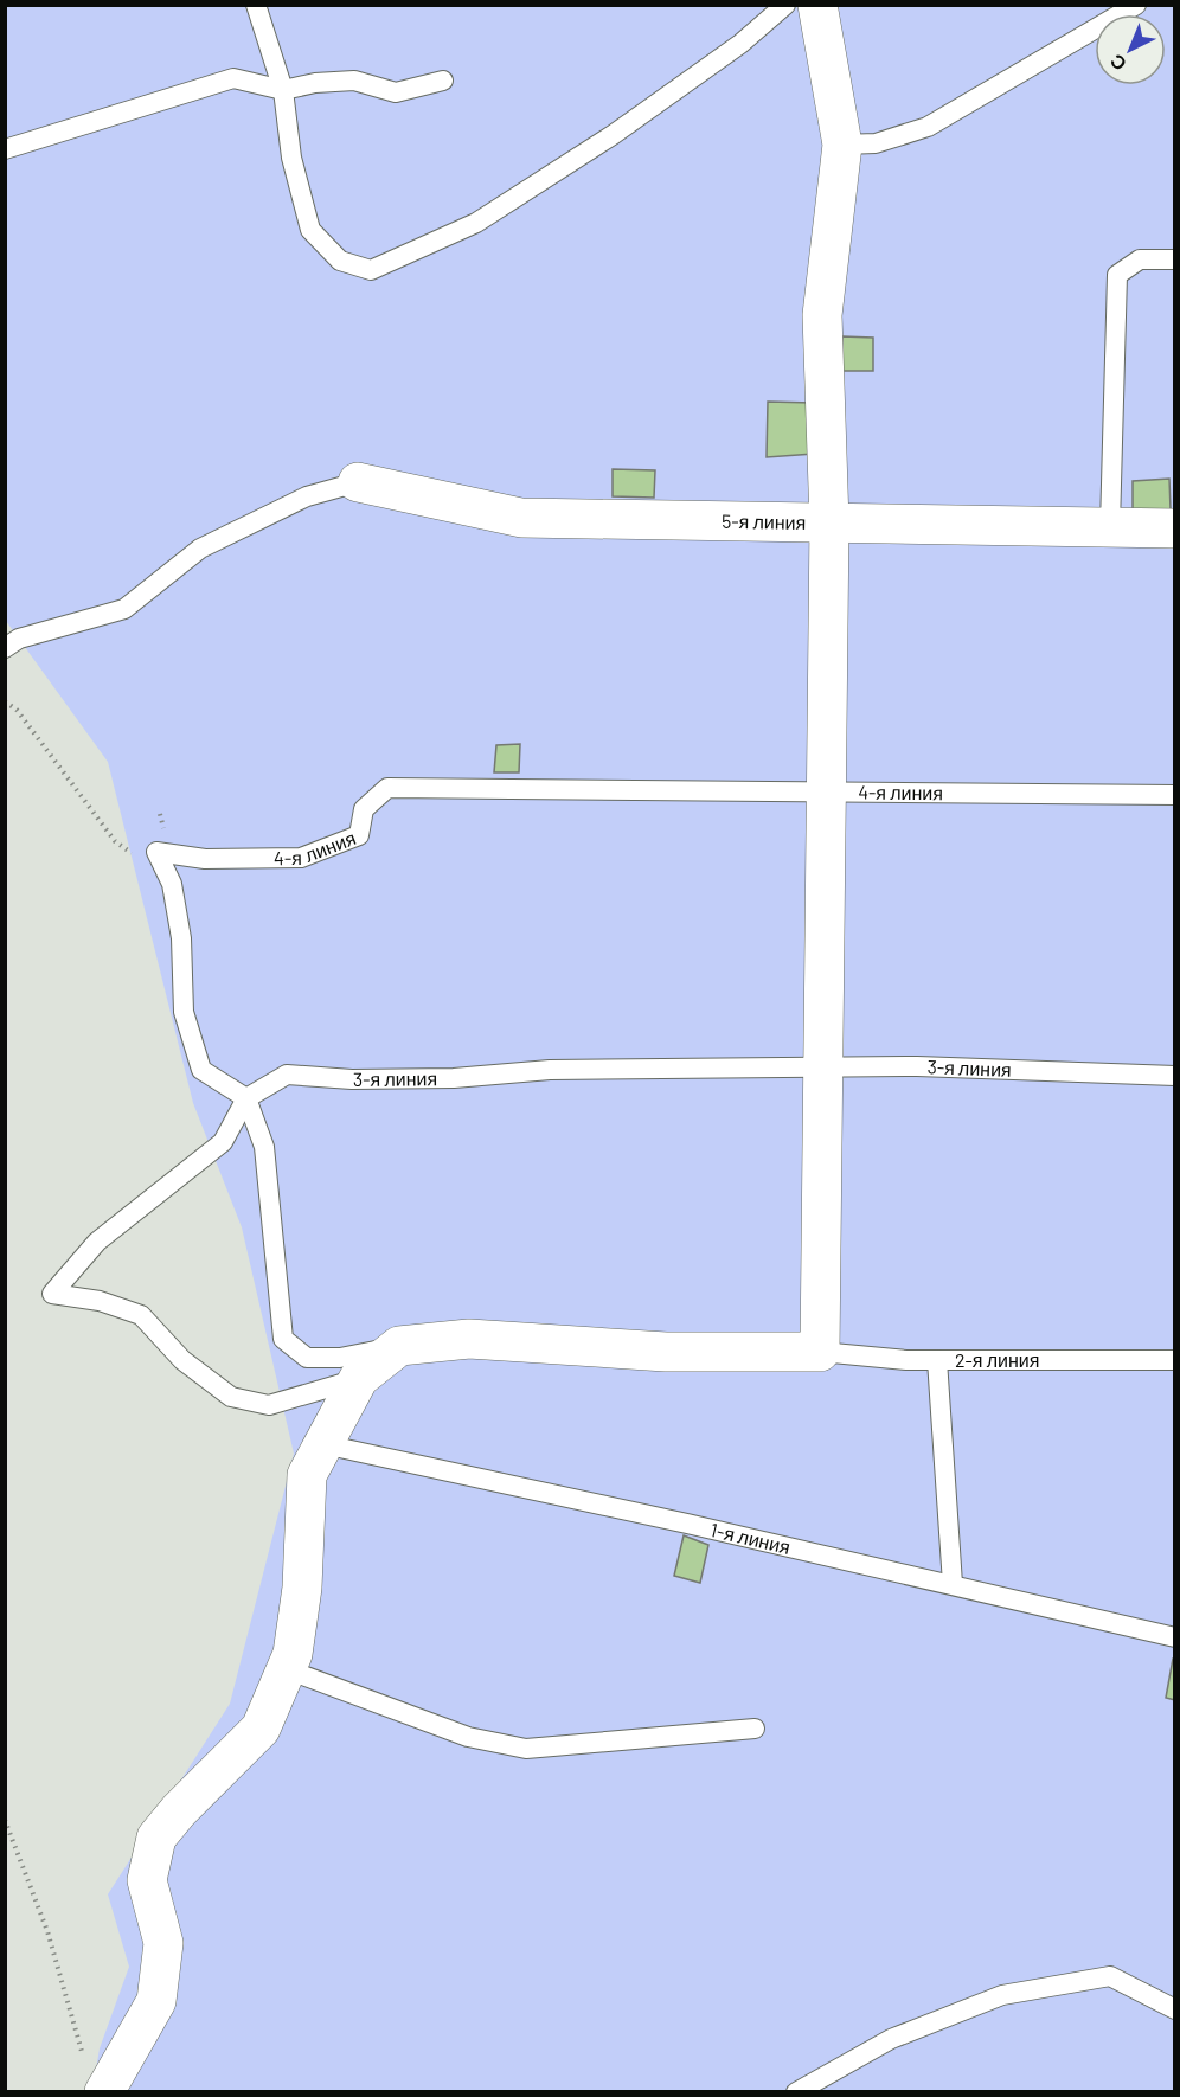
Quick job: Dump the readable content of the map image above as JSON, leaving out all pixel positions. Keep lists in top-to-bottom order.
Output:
{
  "streets": {
    "street": ["5-я линия"],
    "lane": [
      "4-я линия",
      "3-я линия",
      "2-я линия",
      "1-я линия"
    ]
  },
  "north": "bottom left"
}
